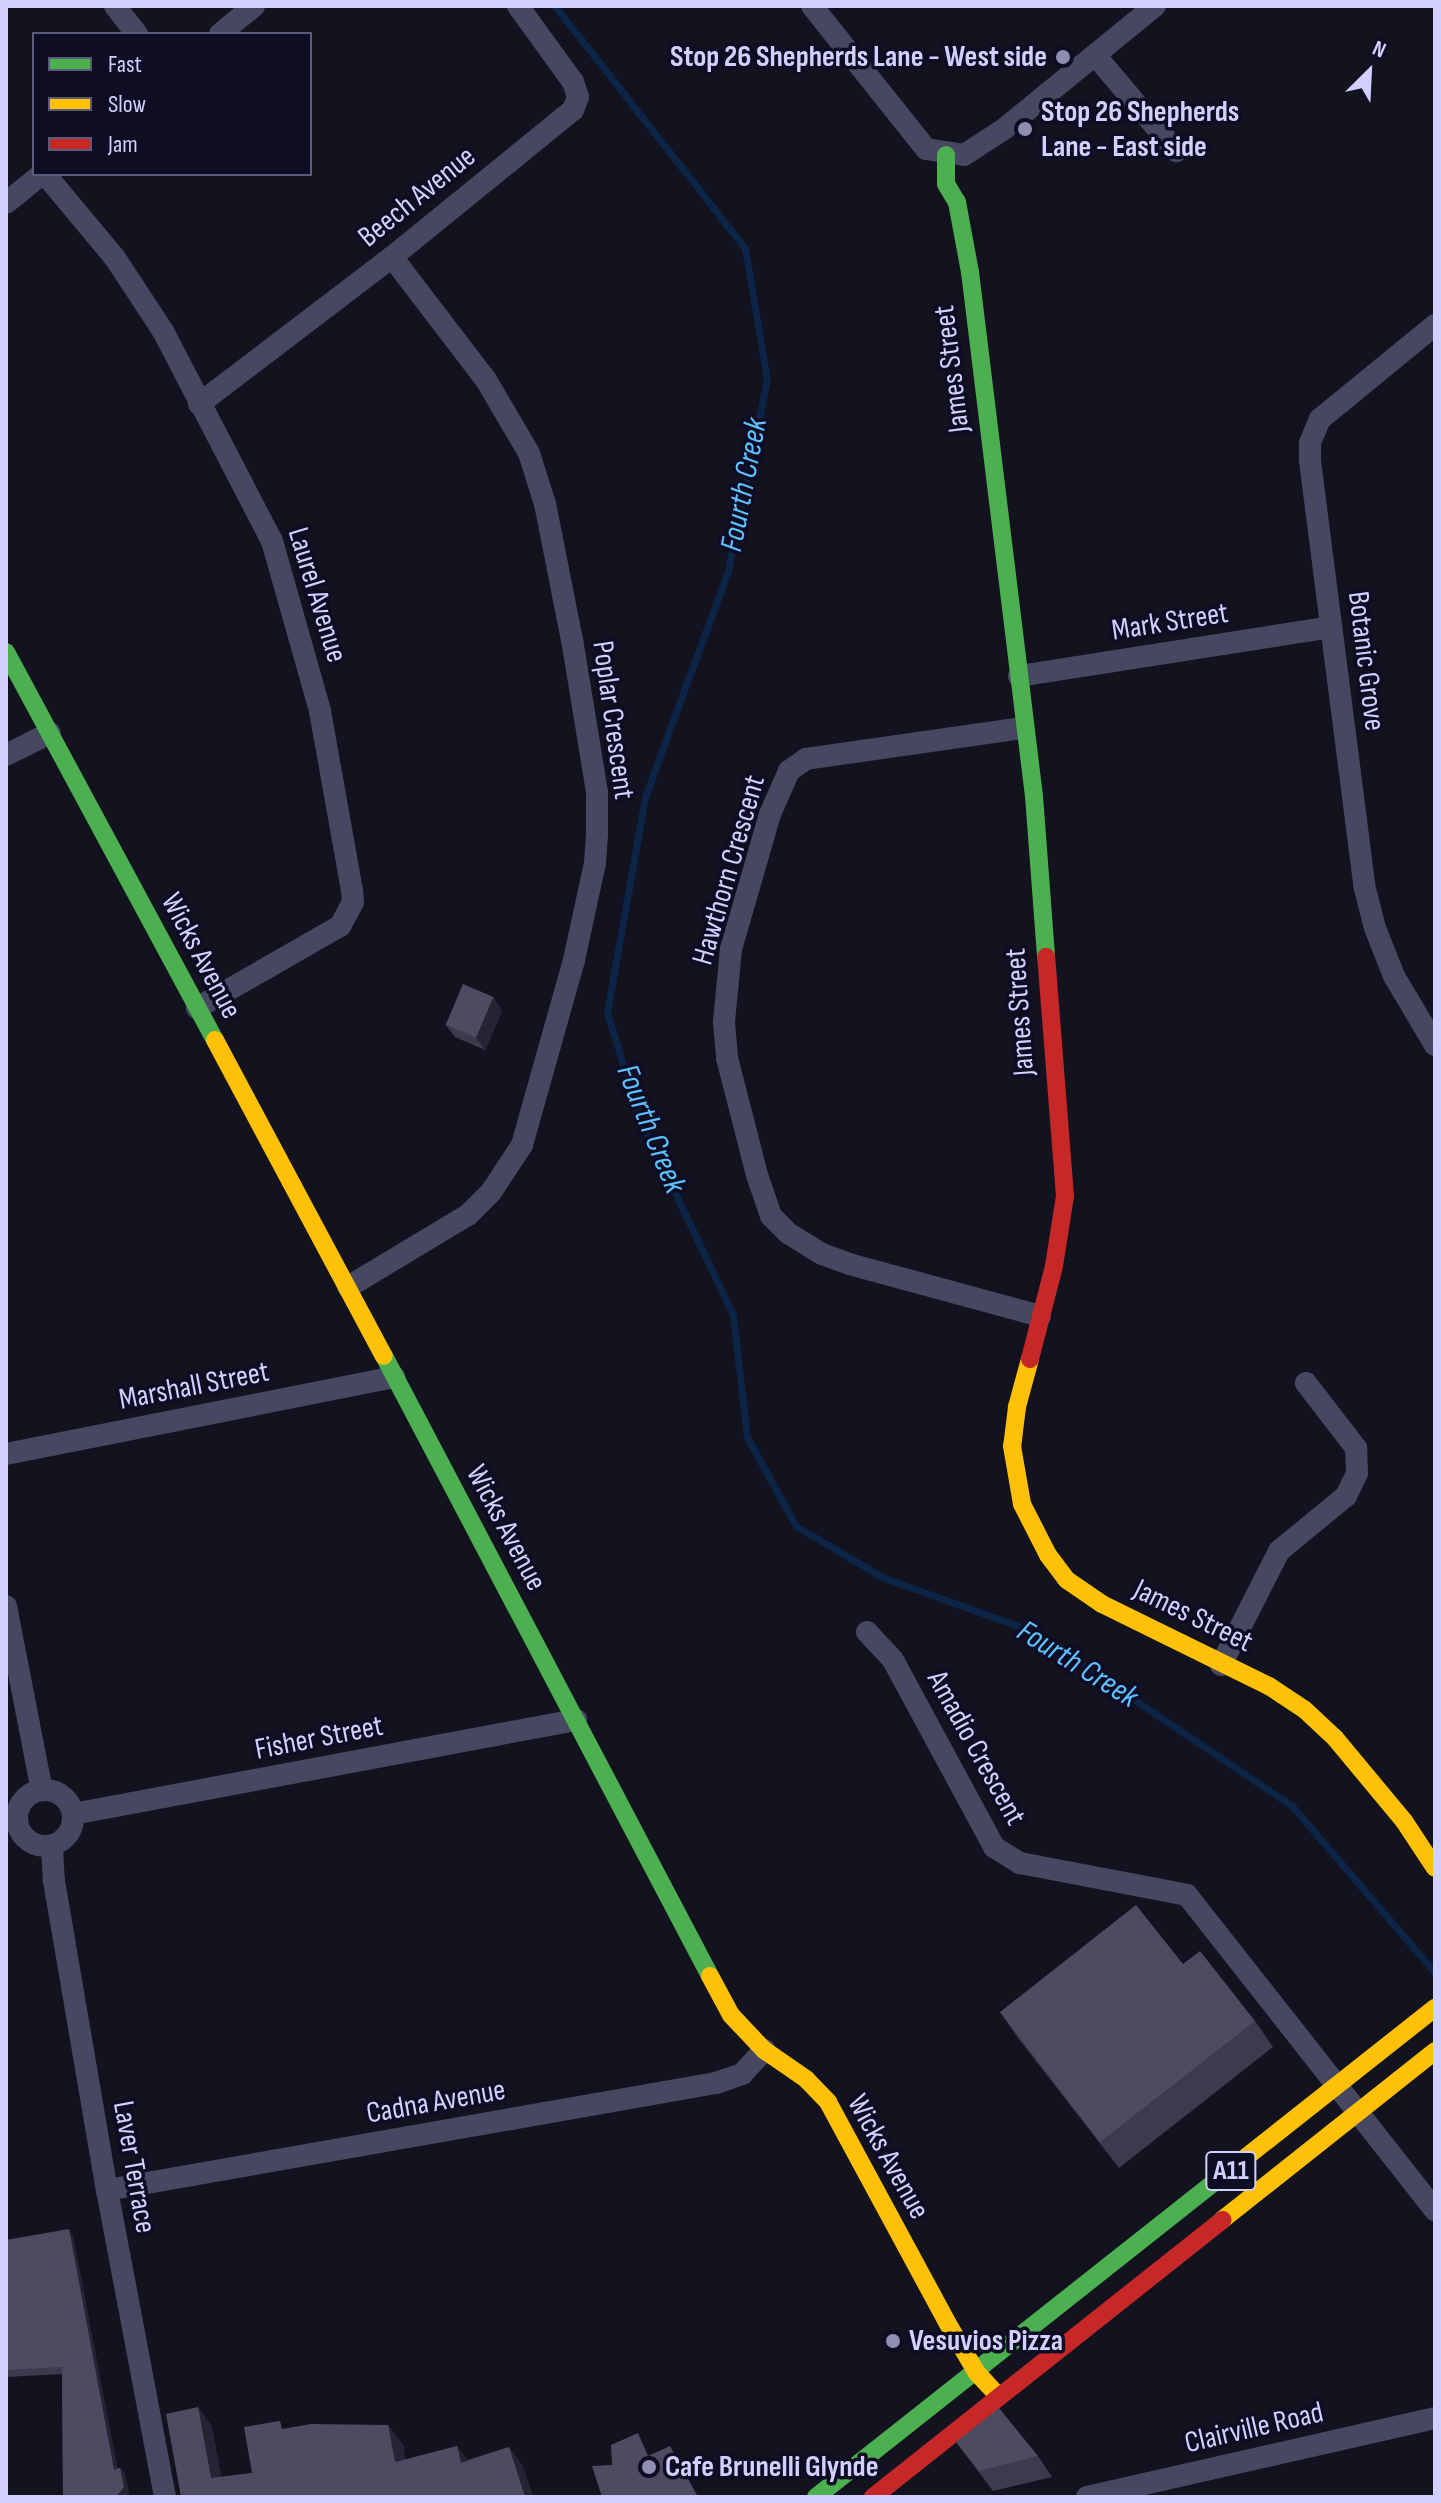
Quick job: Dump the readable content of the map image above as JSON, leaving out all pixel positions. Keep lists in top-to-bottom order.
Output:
{
  "streets": {
    "street": [
      "Beech Avenue",
      "James Street",
      "Laurel Avenue",
      "Mark Street",
      "Botanic Grove",
      "Poplar Crescent",
      "Hawthorn Crescent",
      "Wicks Avenue",
      "Marshall Street",
      "Fisher Street",
      "Amadio Crescent",
      "Cadna Avenue",
      "Laver Terrace",
      "A11",
      "Clairville Road"
    ]
  },
  "crossings": [
    ["Beech Avenue", "Laurel Avenue"],
    ["Beech Avenue", "Poplar Crescent"],
    ["James Street", "Mark Street"],
    ["James Street", "Hawthorn Crescent"],
    ["Laurel Avenue", "Wicks Avenue"],
    ["Mark Street", "Botanic Grove"],
    ["Poplar Crescent", "Wicks Avenue"],
    ["Wicks Avenue", "Marshall Street"],
    ["Wicks Avenue", "Fisher Street"],
    ["Wicks Avenue", "Cadna Avenue"],
    ["Wicks Avenue", "A11"],
    ["Fisher Street", "Laver Terrace"],
    ["Amadio Crescent", "A11"],
    ["Cadna Avenue", "Laver Terrace"]
  ],
  "water": ["Fourth Creek"],
  "places": [
    "Stop 26 Shepherds Lane - West side",
    "Stop 26 Shepherds Lane - East side",
    "Vesuvios Pizza",
    "Cafe Brunelli Glynde"
  ],
  "legend": ["Fast", "Slow", "Jam"],
  "north": "top right"
}
